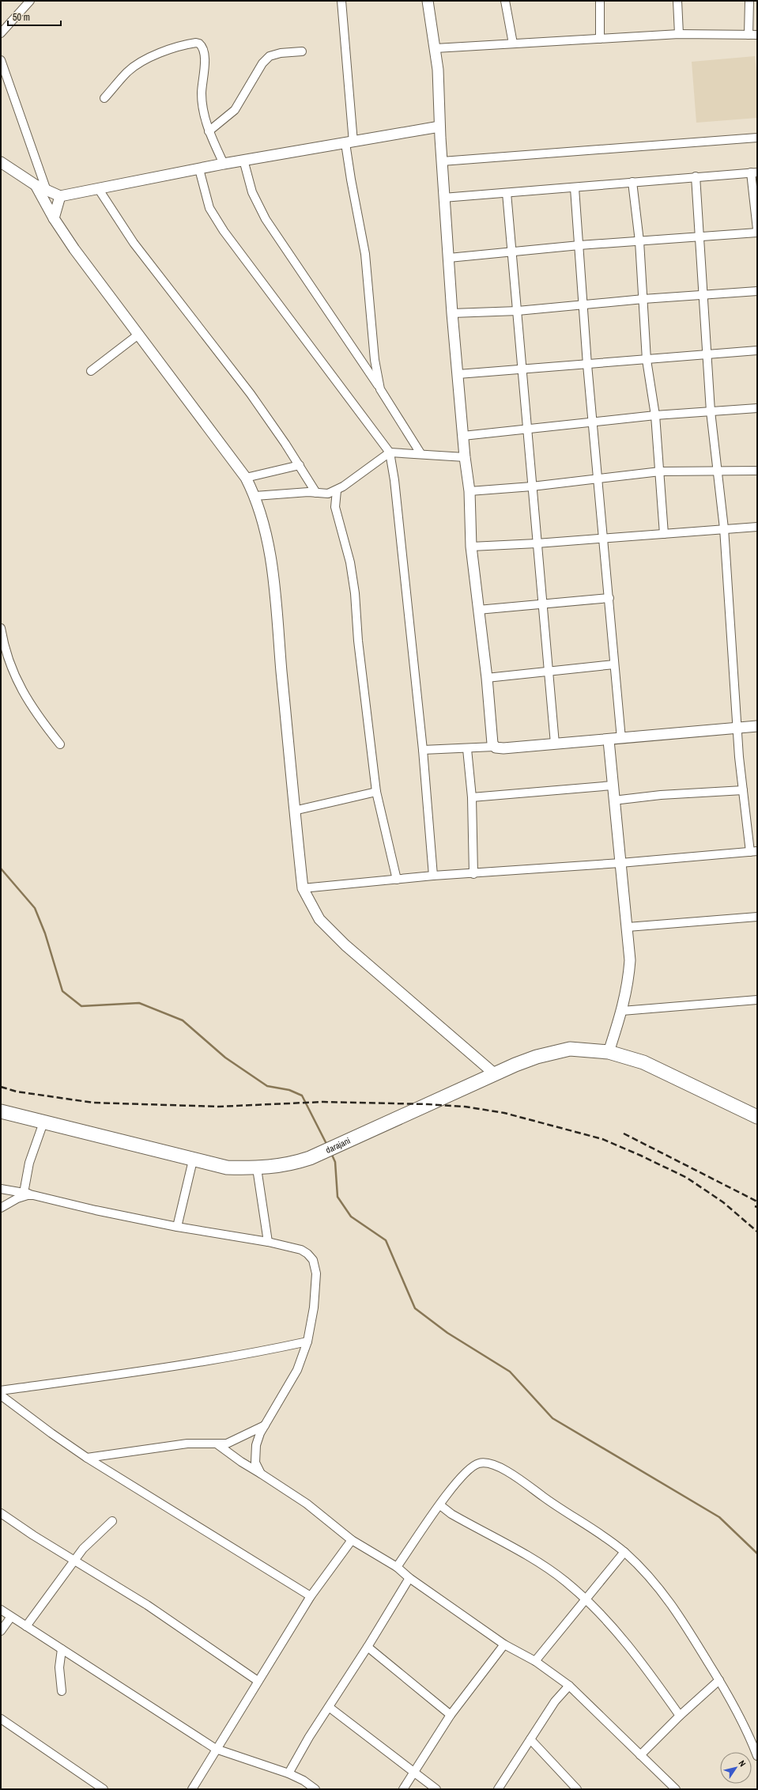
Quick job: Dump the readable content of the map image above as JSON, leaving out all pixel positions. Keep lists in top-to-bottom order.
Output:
{
  "streets": {
    "highway": ["darajani"]
  },
  "scale_bar": "50 m",
  "north": "top right"
}
